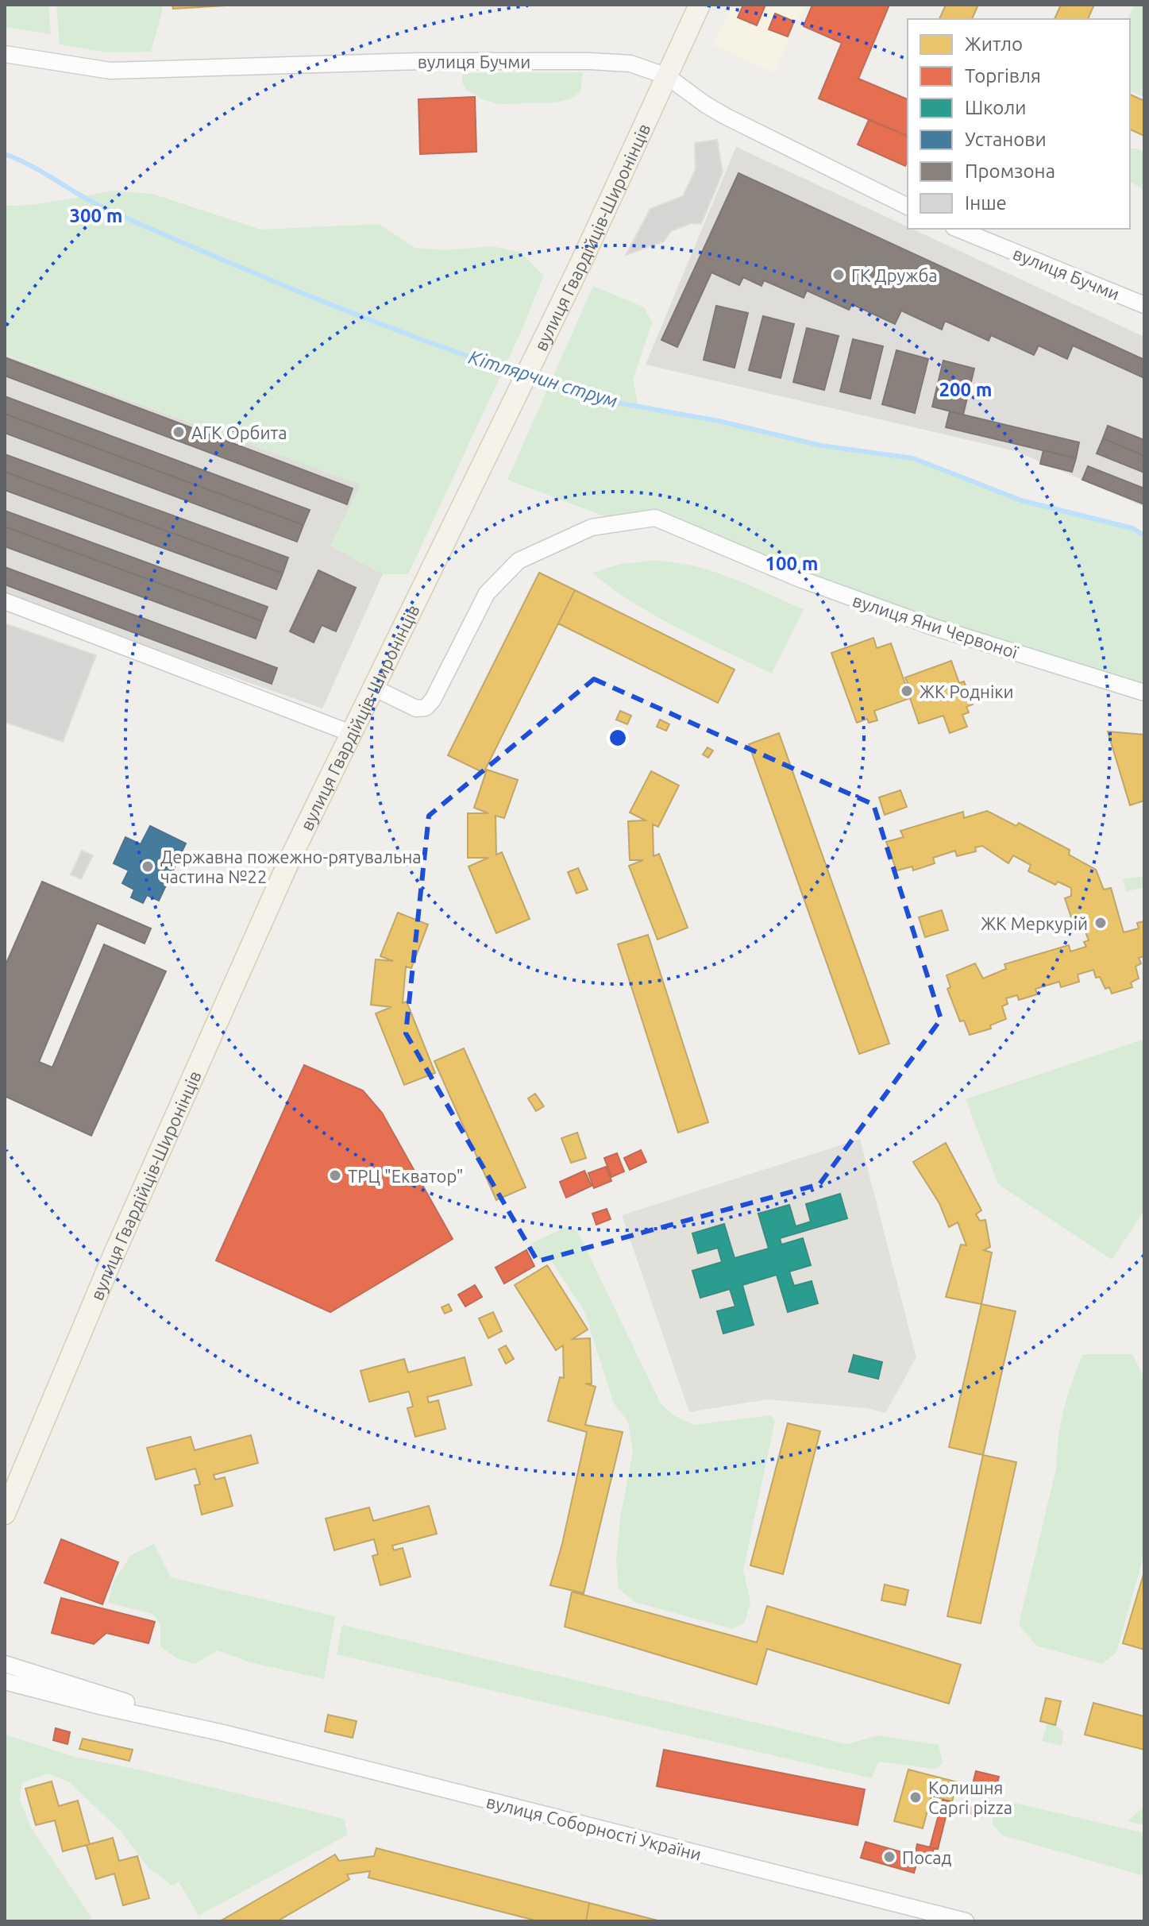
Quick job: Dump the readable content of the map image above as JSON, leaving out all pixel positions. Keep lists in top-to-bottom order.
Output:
{
  "streets": {
    "main road": ["вулиця Гвардійців-Широнінців"],
    "street": ["вулиця Бучми", "вулиця Яни Червоної", "вулиця Соборності України"]
  },
  "crossings": [
    ["вулиця Бучми", "вулиця Гвардійців-Широнінців"],
    ["вулиця Гвардійців-Широнінців", "вулиця Яни Червоної"]
  ],
  "water": ["Кітлярчин струм"],
  "places": [
    "ГК Дружба",
    "АГК Орбита",
    "ЖК Родніки",
    "Державна пожежно-рятувальна частина №22",
    "ЖК Меркурій",
    "ТРЦ \"Екватор\"",
    "Колишня Capri pizza",
    "Посад"
  ],
  "legend": [
    "Житло",
    "Торгівля",
    "Школи",
    "Установи",
    "Промзона",
    "Інше"
  ],
  "rings": ["300 m", "200 m", "100 m"]
}
